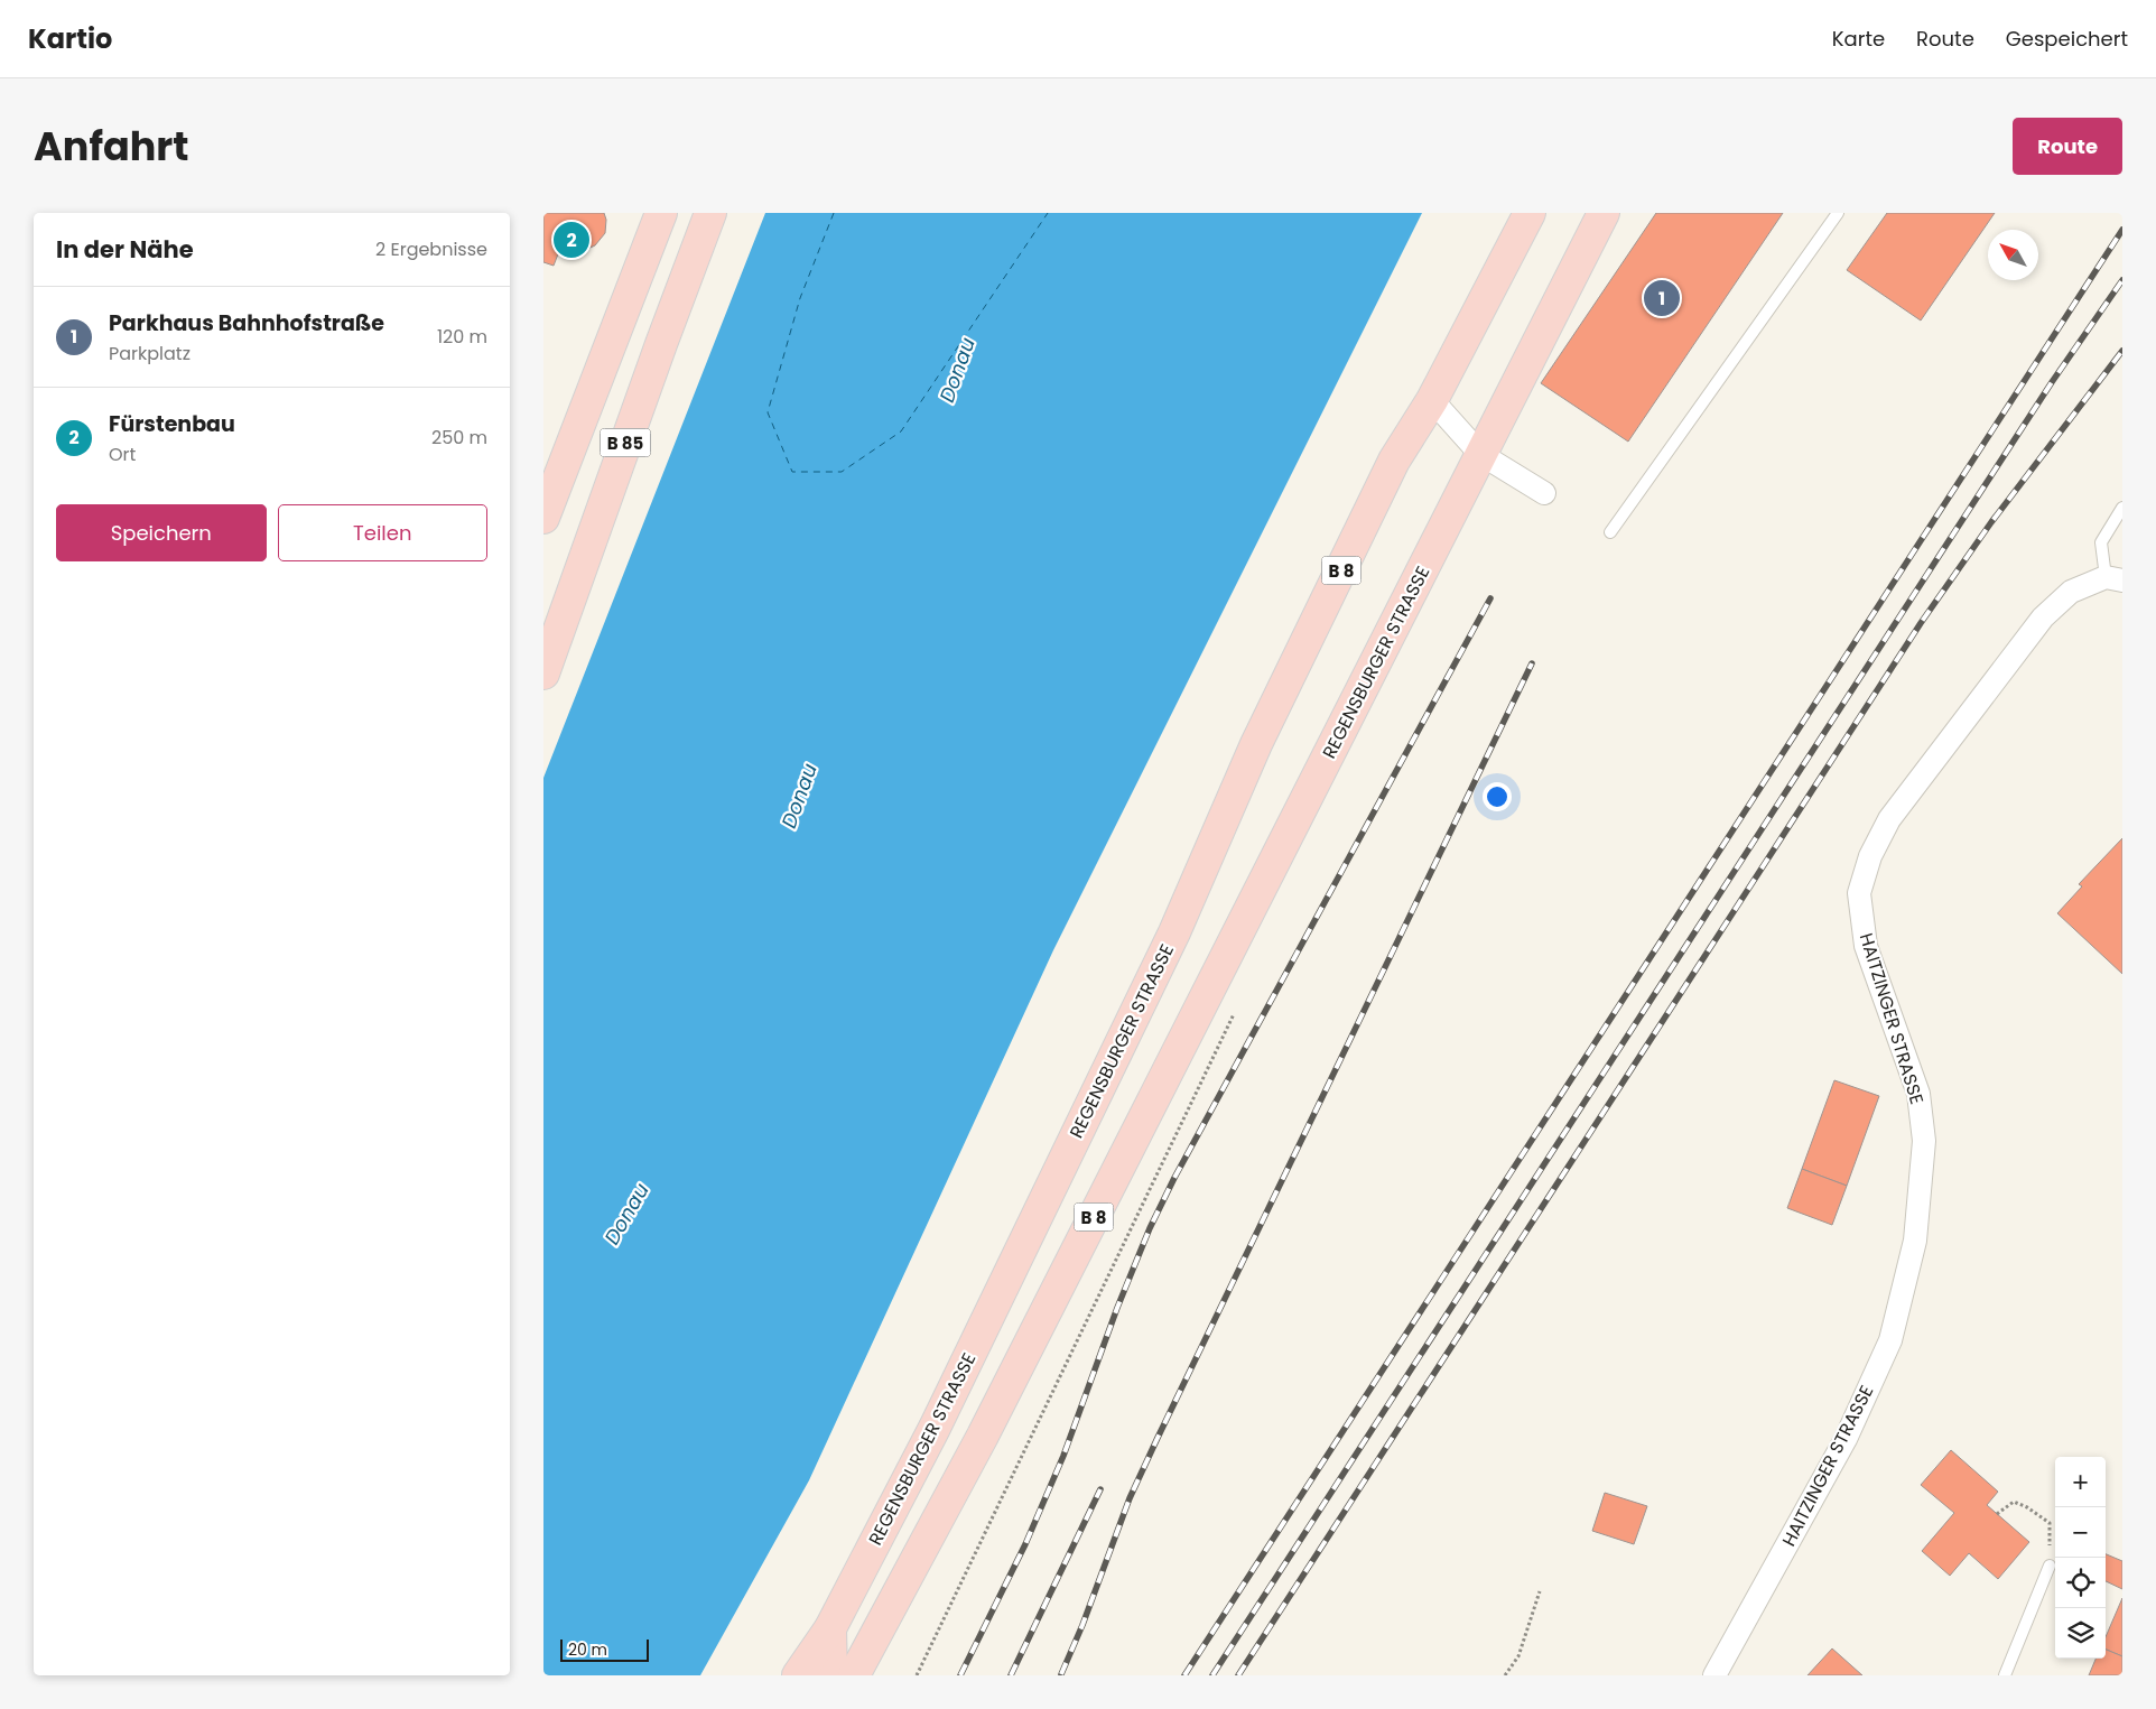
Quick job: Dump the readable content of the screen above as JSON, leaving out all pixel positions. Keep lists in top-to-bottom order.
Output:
{
  "streets": {
    "main road": ["B 85", "B 8", "REGENSBURGER STRASSE"],
    "street": ["HAITZINGER STRASSE"]
  },
  "crossings": [
    ["B 8", "REGENSBURGER STRASSE"]
  ],
  "water": ["Donau"],
  "scale_bar": "20 m",
  "north": "top left",
  "page": {
    "header": "Kartio",
    "nav": ["Karte", "Route", "Gespeichert"],
    "title": "Anfahrt",
    "buttons": [
      "Route",
      ["Speichern", "Teilen"]
    ],
    "heading": ["In der Nähe", "2 Ergebnisse"],
    "pins": ["2", "1"],
    "list": [
      {
        "mark": "1",
        "name": "Parkhaus Bahnhofstraße",
        "note": "Parkplatz",
        "value": "120 m"
      },
      {
        "mark": "2",
        "name": "Fürstenbau",
        "note": "Ort",
        "value": "250 m"
      }
    ],
    "map_buttons": ["+", "−"],
    "scale": "20 m"
  }
}
